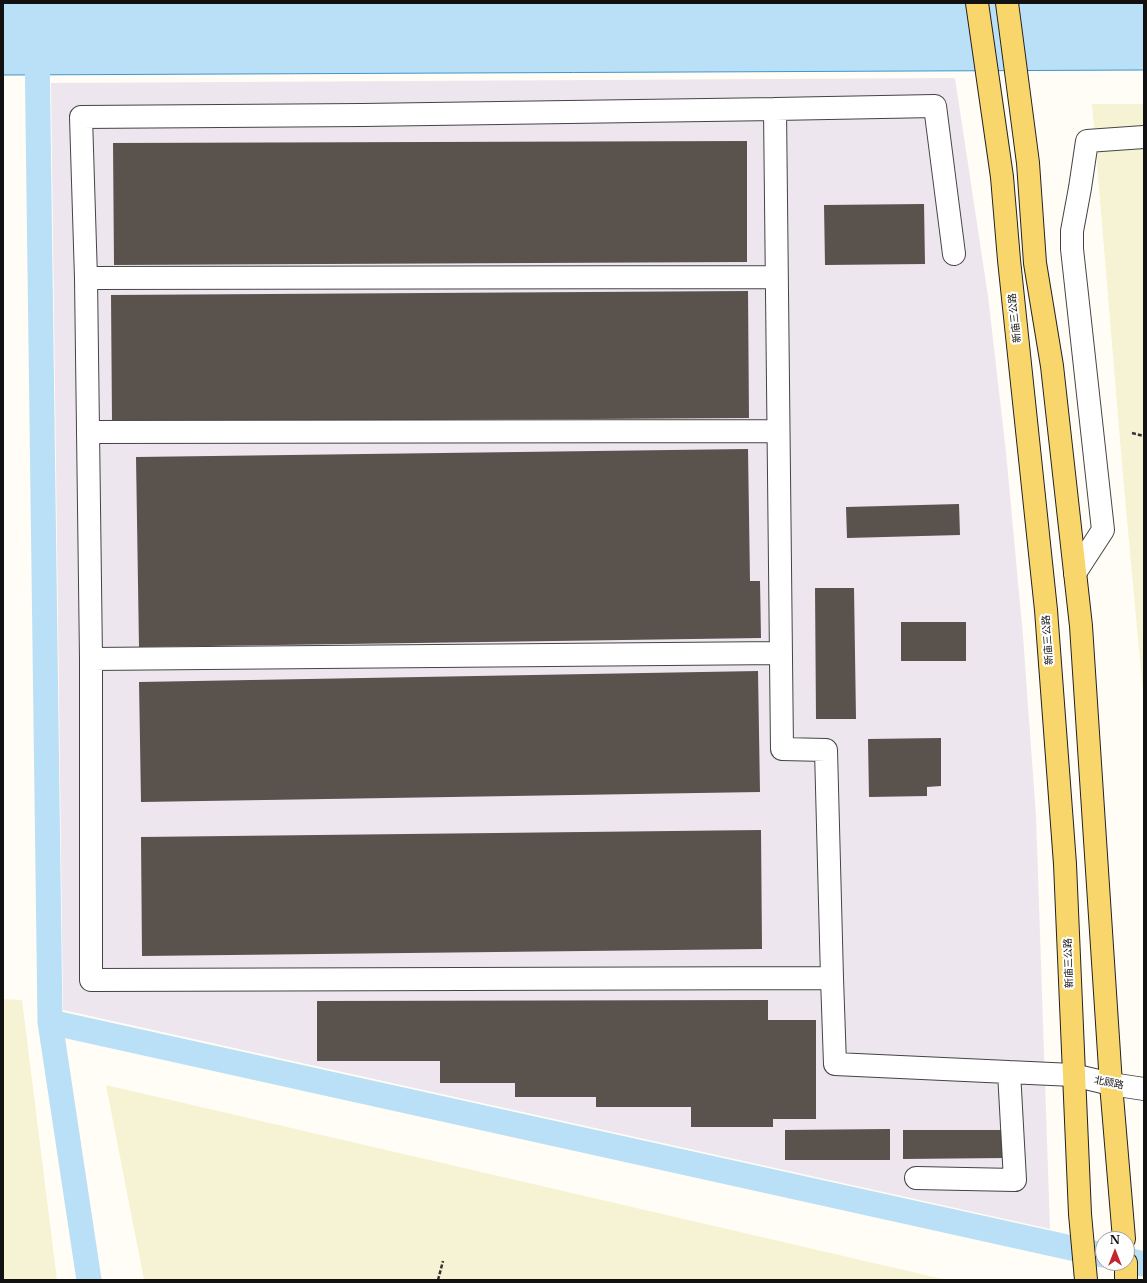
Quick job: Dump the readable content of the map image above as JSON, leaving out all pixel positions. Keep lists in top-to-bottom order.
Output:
{
  "streets": {
    "main road": ["新庙三公路"],
    "street": ["北顾路"]
  },
  "crossings": [
    ["新庙三公路", "北顾路"]
  ],
  "north": "top"
}
